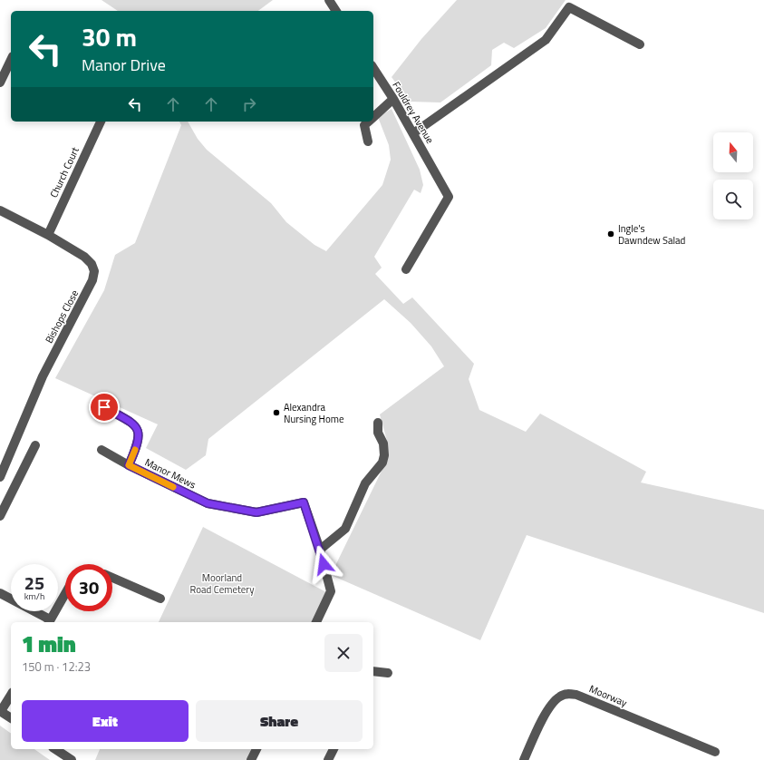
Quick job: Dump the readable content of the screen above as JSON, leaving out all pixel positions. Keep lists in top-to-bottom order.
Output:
{
  "streets": {
    "street": [
      "Fouldrey Avenue",
      "Church Court",
      "Bishops Close",
      "Manor Mews",
      "Moorway"
    ]
  },
  "crossings": [
    ["Church Court", "Bishops Close"]
  ],
  "parks": ["Moorland Road Cemetery"],
  "places": ["Ingle's Dawndew Salad", "Alexandra Nursing Home"],
  "north": "top",
  "page": {
    "turn": ["30 m", "Manor Drive"],
    "speed": "25 km/h",
    "limit": "30",
    "heading": ["1 min", "150 m · 12:23"],
    "buttons": ["Exit", "Share"]
  }
}
